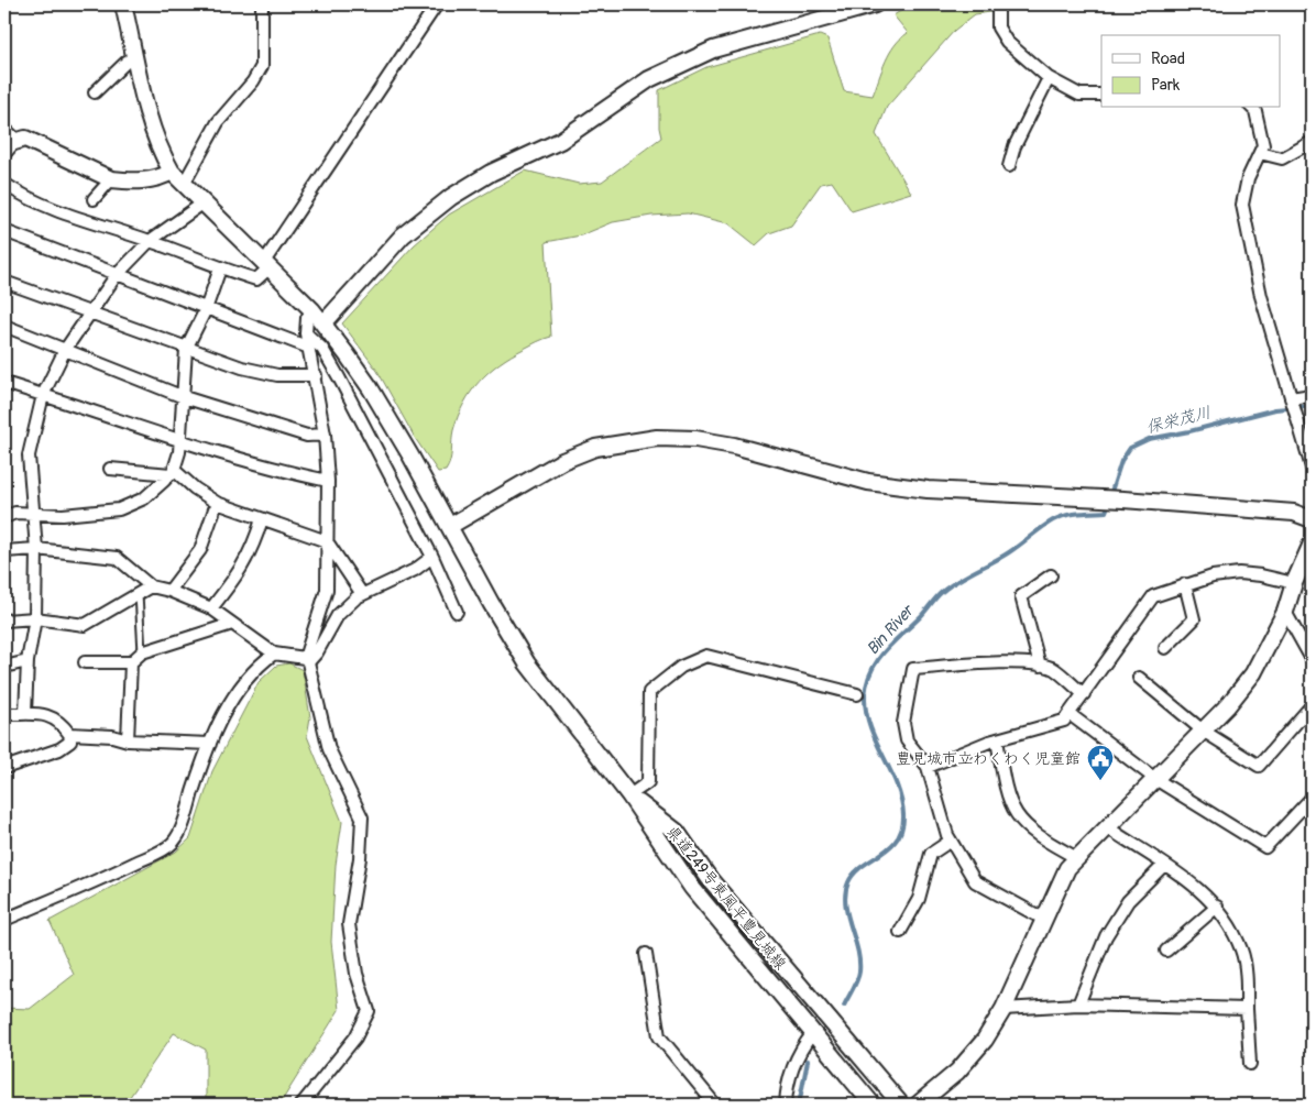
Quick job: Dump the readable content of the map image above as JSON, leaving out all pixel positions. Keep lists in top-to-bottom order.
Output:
{
  "streets": {
    "street": ["県道249号東風平豊見城線"]
  },
  "water": ["保栄茂川", "Bin River"],
  "places": {
    "public building": ["豊見城市立わくわく児童館"]
  },
  "legend": ["Road", "Park"]
}
